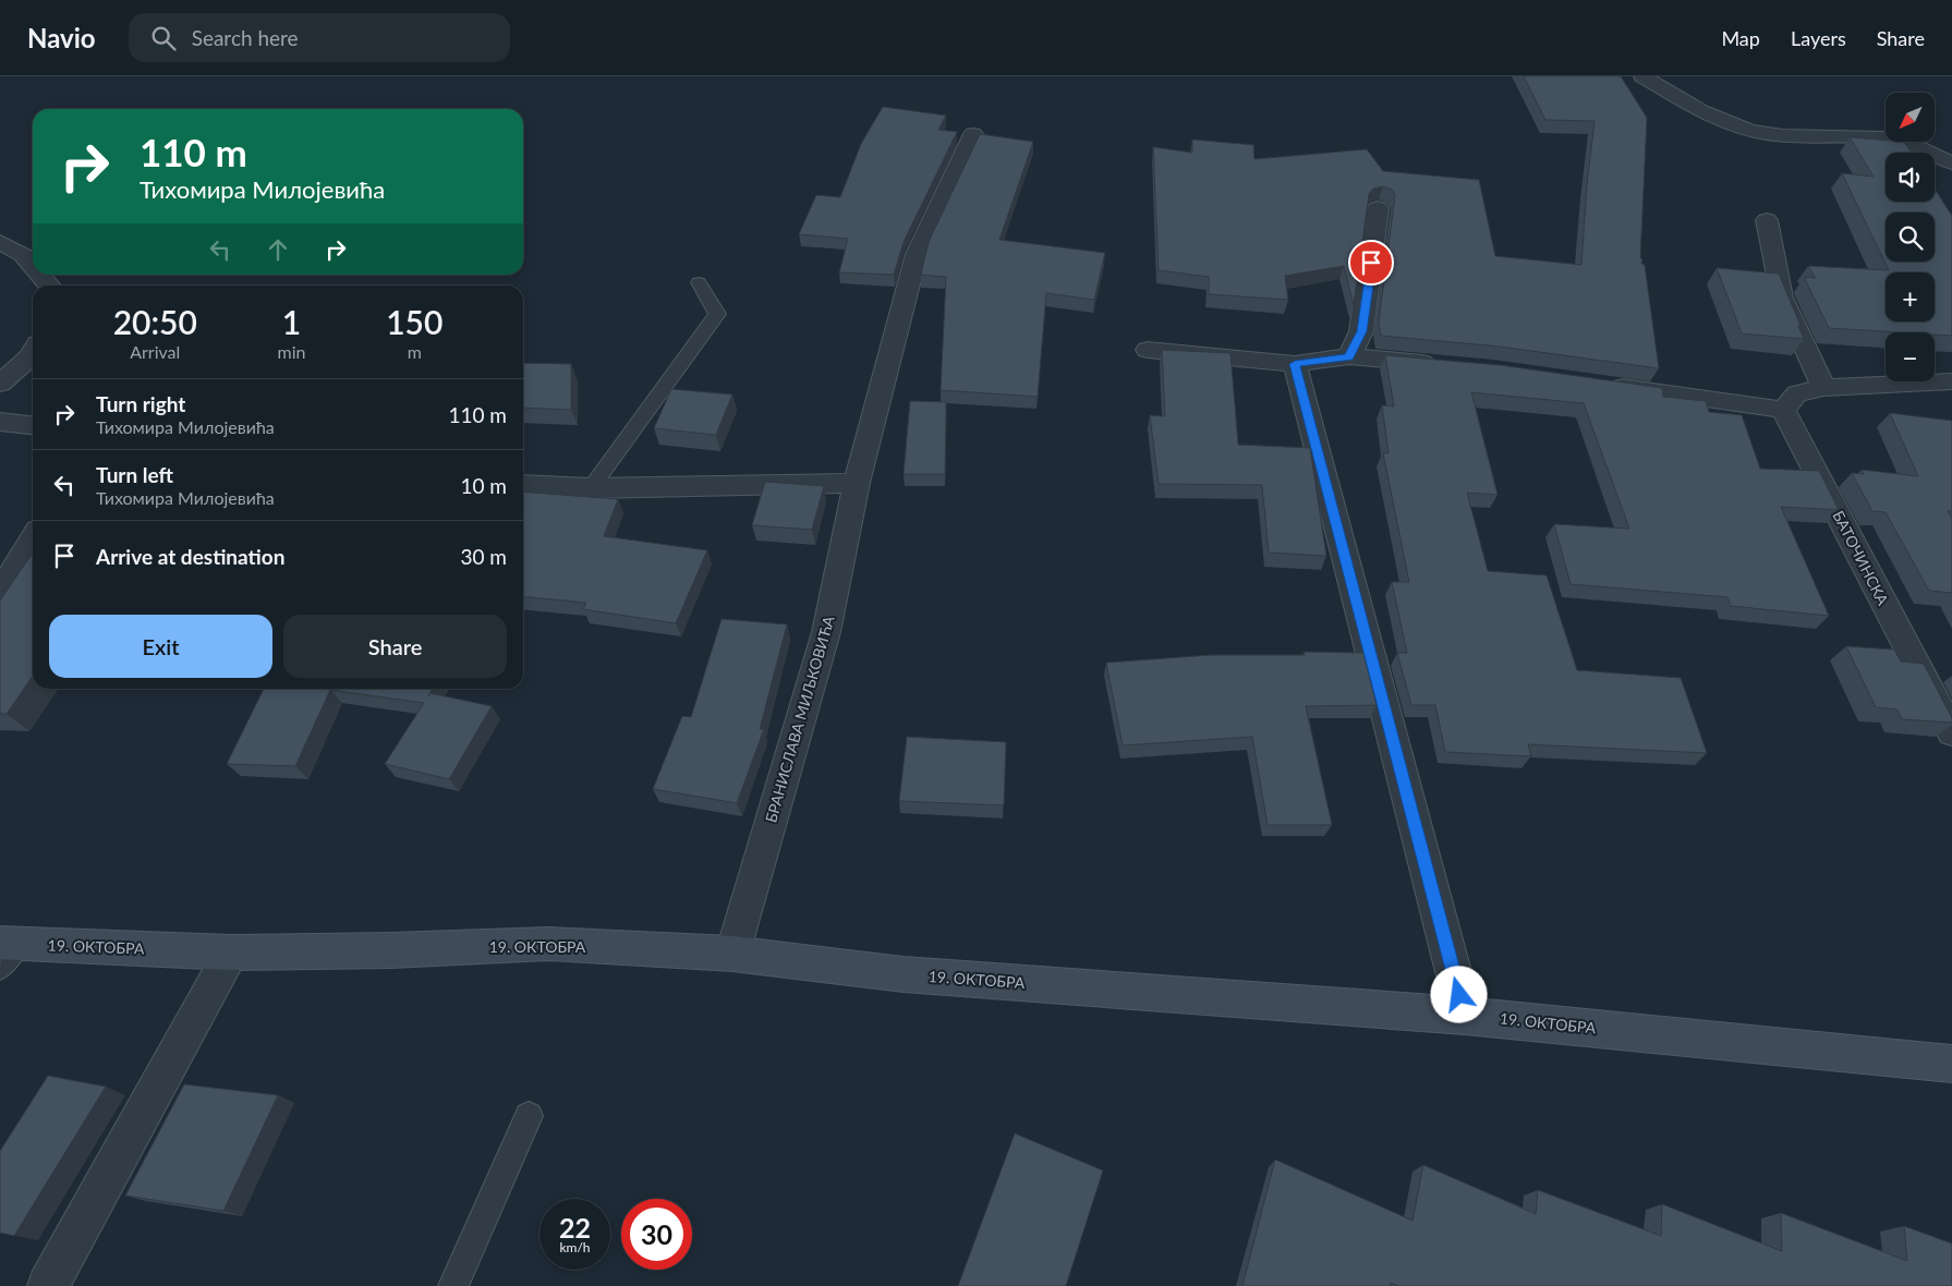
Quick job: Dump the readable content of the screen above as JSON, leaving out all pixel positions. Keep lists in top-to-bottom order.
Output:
{
  "streets": {
    "street": ["БАТОЧИНСКА", "БРАНИСЛАВА МИЉКОВИЋА", "19. ОКТОБРА"]
  },
  "crossings": [
    ["БРАНИСЛАВА МИЉКОВИЋА", "19. ОКТОБРА"]
  ],
  "north": "bottom left",
  "page": {
    "header": "Navio",
    "search": "Search here",
    "nav": ["Map", "Layers", "Share"],
    "map_buttons": ["+", "−"],
    "turn": ["110 m", "Тихомира Милојевића"],
    "eta": [
      "20:50",
      "Arrival",
      "1",
      "min",
      "150",
      "m"
    ],
    "list": [
      {
        "name": "Turn right",
        "note": "Тихомира Милојевића",
        "value": "110 m"
      },
      {
        "name": "Turn left",
        "note": "Тихомира Милојевића",
        "value": "10 m"
      },
      {
        "name": "Arrive at destination",
        "value": "30 m"
      }
    ],
    "buttons": ["Exit", "Share"],
    "speed": "22 km/h",
    "limit": "30"
  }
}
